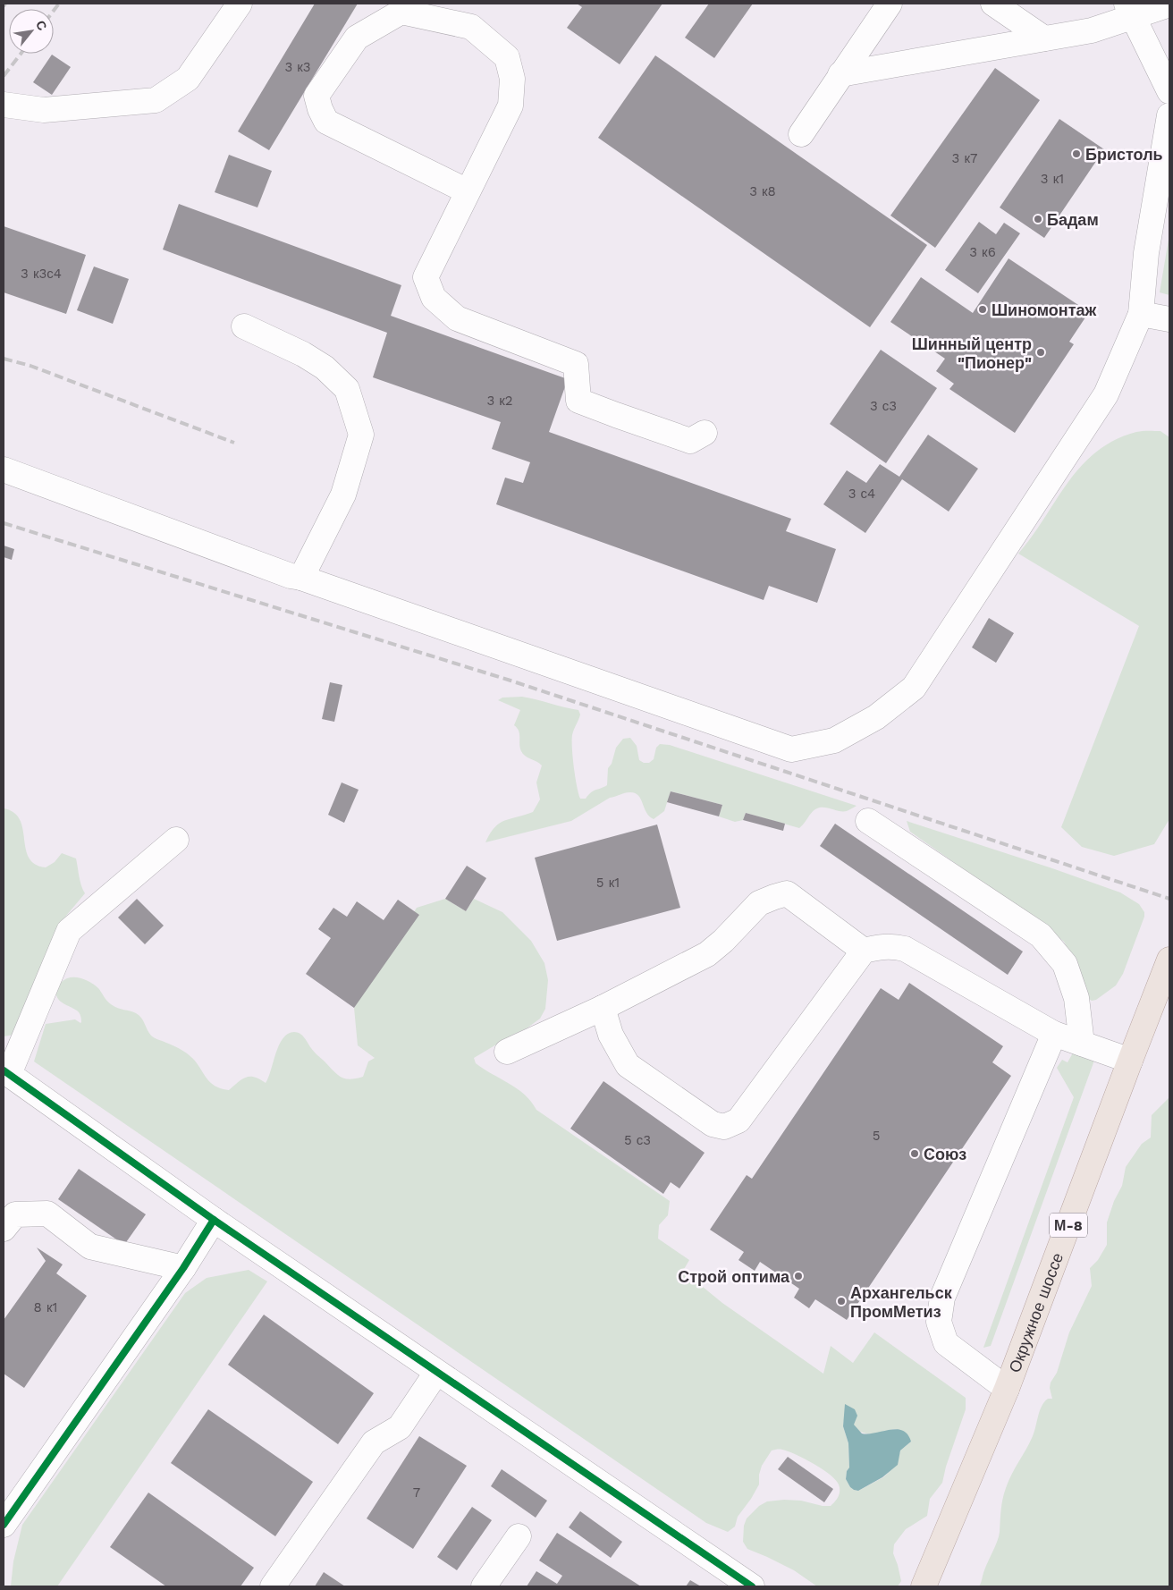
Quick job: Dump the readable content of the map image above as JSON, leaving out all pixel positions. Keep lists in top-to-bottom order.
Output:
{
  "streets": {
    "main road": ["М-8", "Окружное шоссе"]
  },
  "places": [
    "Бристоль",
    "Бадам",
    "Шиномонтаж",
    "Шинный центр \"Пионер\"",
    "Союз",
    "Строй оптима",
    "Архангельск ПромМетиз"
  ],
  "house_numbers": [
    "3 к3",
    "3 к7",
    "3 к1",
    "3 к8",
    "3 к6",
    "3 к3с4",
    "3 к2",
    "3 с3",
    "3 с4",
    "5 к1",
    "5",
    "5 с3",
    "8 к1",
    "7"
  ],
  "north": "top right"
}
